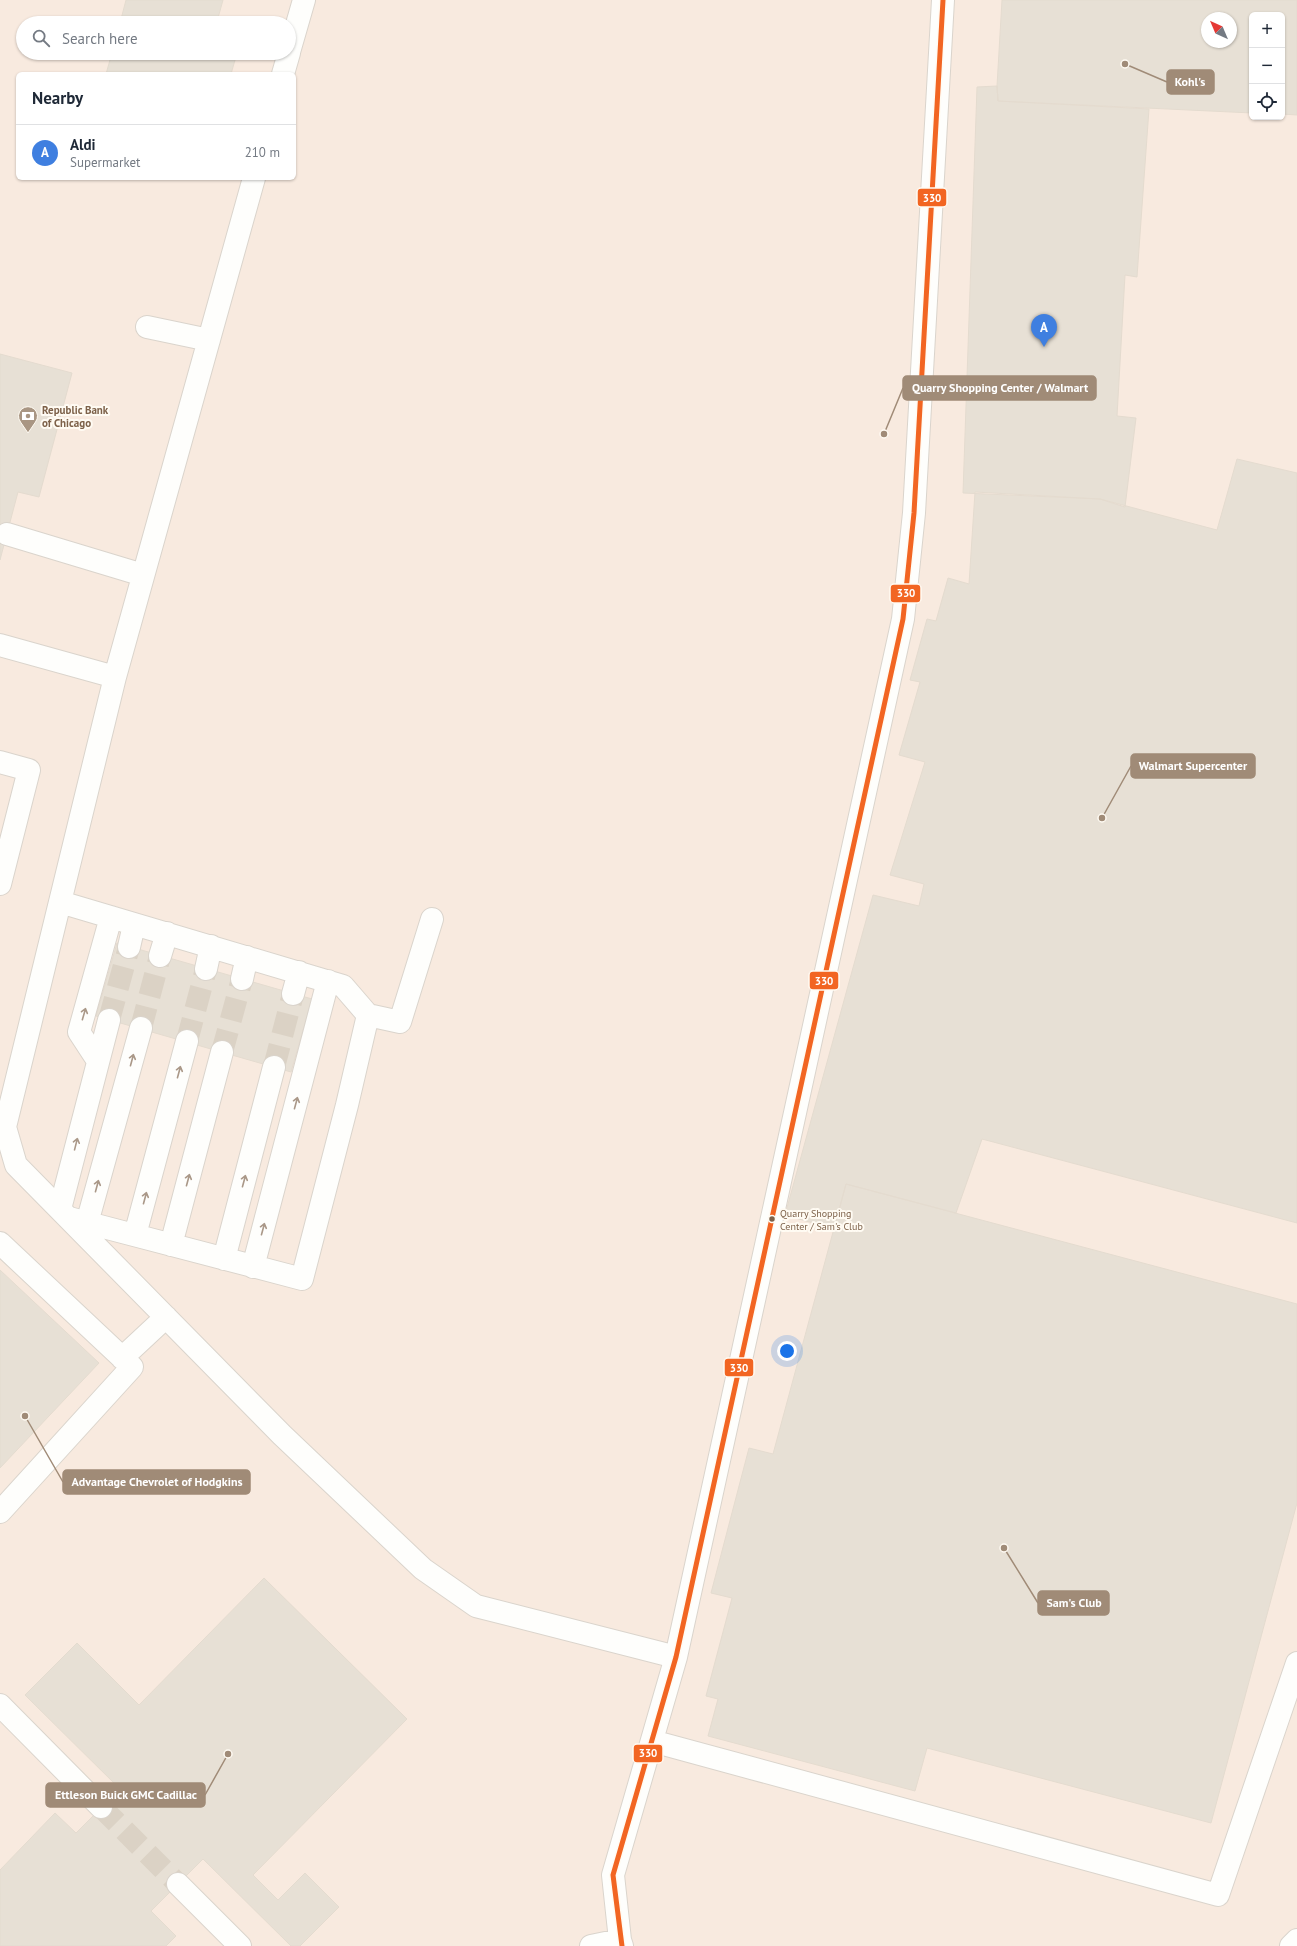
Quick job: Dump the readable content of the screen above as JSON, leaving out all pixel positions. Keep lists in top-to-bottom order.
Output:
{
  "places": {
    "other": [
      "Kohl's",
      "Quarry Shopping Center / Walmart",
      "Walmart Supercenter",
      "Quarry Shopping Center / Sam's Club",
      "Advantage Chevrolet of Hodgkins",
      "Sam's Club",
      "Ettleson Buick GMC Cadillac"
    ],
    "bank": ["Republic Bank of Chicago"]
  },
  "lines": ["transit line 330"],
  "north": "top left",
  "page": {
    "map_buttons": ["+", "−"],
    "search": "Search here",
    "heading": "Nearby",
    "list": [
      {
        "mark": "A",
        "name": "Aldi",
        "note": "Supermarket",
        "value": "210 m"
      }
    ],
    "pins": "A"
  }
}
